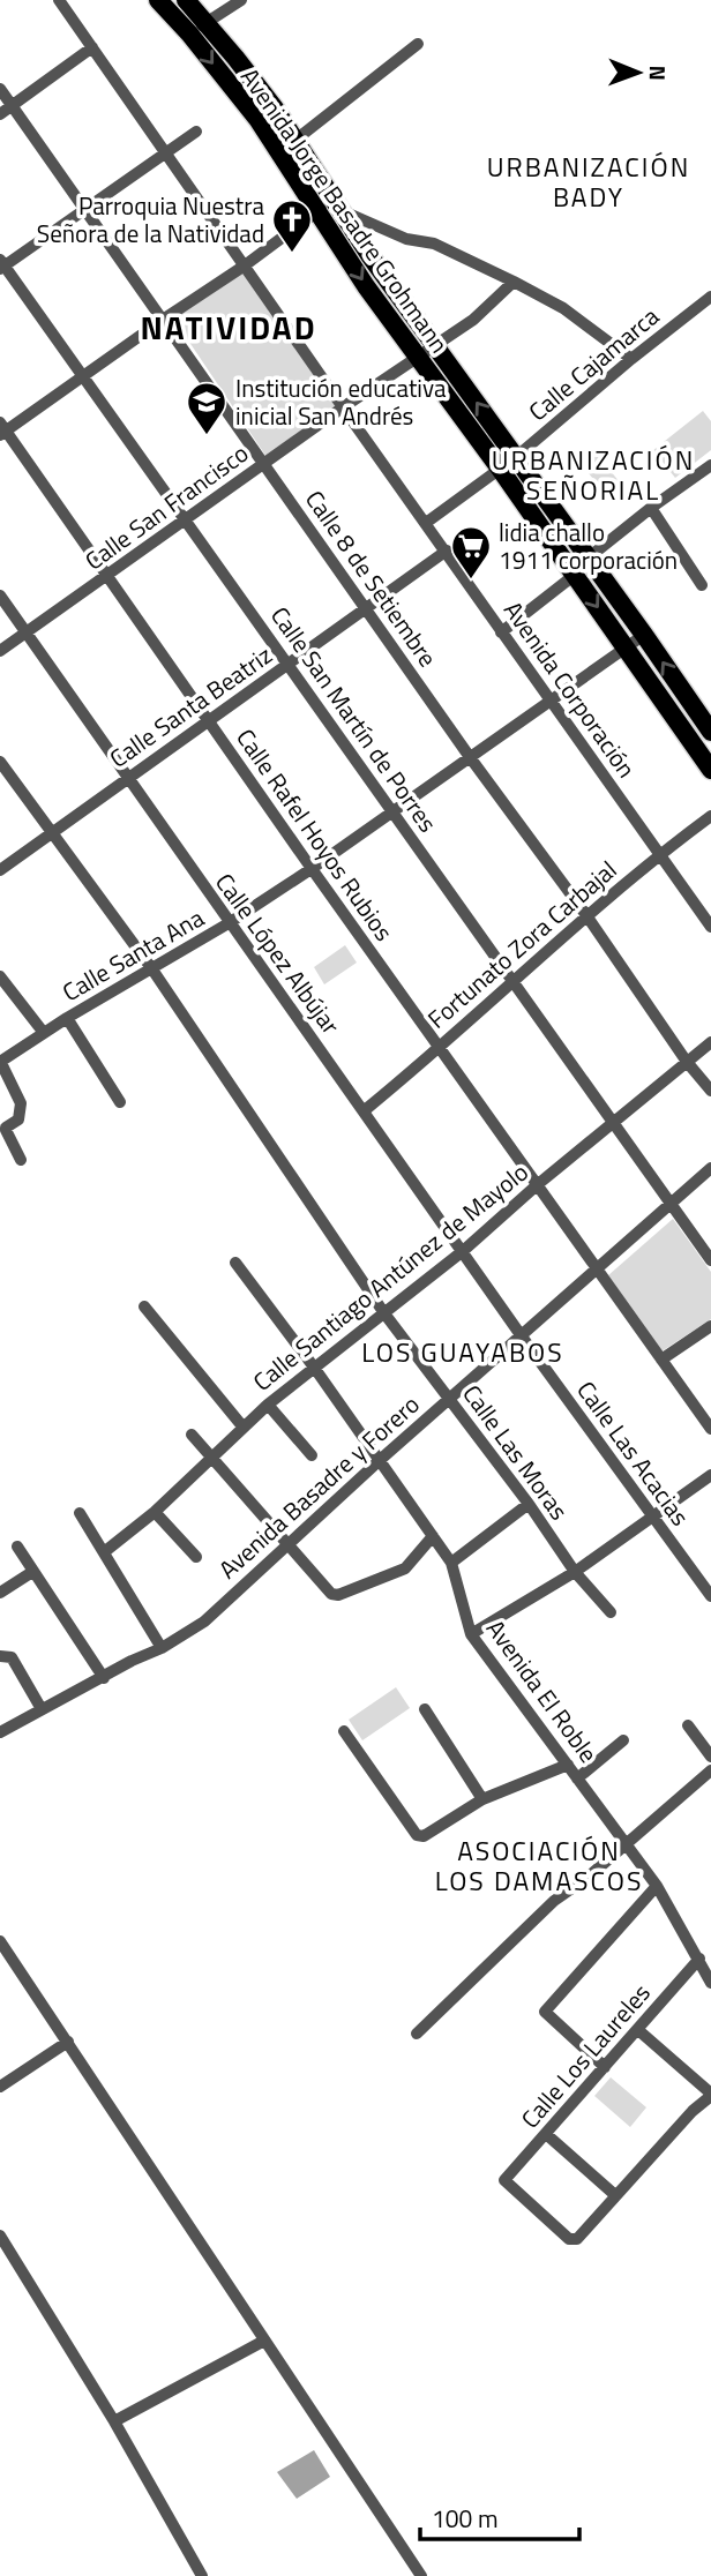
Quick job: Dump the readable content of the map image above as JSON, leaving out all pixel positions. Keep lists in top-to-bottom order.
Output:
{
  "streets": {
    "highway": ["Avenida Jorge Basadre Grohmann"],
    "street": [
      "Calle Cajamarca",
      "Calle San Francisco",
      "Calle 8 de Setiembre",
      "Avenida Corporación",
      "Calle Santa Beatriz",
      "Calle San Martín de Porres",
      "Calle Rafel Hoyos Rubios",
      "Fortunato Zora Carbajal",
      "Calle López Albújar",
      "Calle Santa Ana",
      "Calle Santiago Antúnez de Mayolo",
      "Calle Las Moras",
      "Calle Las Acacias",
      "Avenida Basadre y Forero",
      "Avenida El Roble",
      "Calle Los Laureles"
    ]
  },
  "crossings": [
    ["Avenida Jorge Basadre Grohmann", "Calle Cajamarca"],
    ["Avenida Jorge Basadre Grohmann", "Calle San Francisco"],
    ["Avenida Jorge Basadre Grohmann", "Calle Santa Ana"],
    ["Calle Cajamarca", "Avenida Corporación"],
    ["Calle San Francisco", "Calle 8 de Setiembre"],
    ["Calle San Francisco", "Avenida Corporación"],
    ["Calle San Francisco", "Calle San Martín de Porres"],
    ["Calle San Francisco", "Calle Rafel Hoyos Rubios"],
    ["Calle San Francisco", "Calle López Albújar"],
    ["Calle 8 de Setiembre", "Calle Santa Beatriz"],
    ["Calle 8 de Setiembre", "Fortunato Zora Carbajal"],
    ["Calle 8 de Setiembre", "Calle Santa Ana"],
    ["Calle 8 de Setiembre", "Calle Santiago Antúnez de Mayolo"],
    ["Avenida Corporación", "Calle Santa Beatriz"],
    ["Avenida Corporación", "Fortunato Zora Carbajal"],
    ["Avenida Corporación", "Calle Santa Ana"],
    ["Calle Santa Beatriz", "Calle San Martín de Porres"],
    ["Calle Santa Beatriz", "Calle Rafel Hoyos Rubios"],
    ["Calle Santa Beatriz", "Calle López Albújar"],
    ["Calle Santa Beatriz", "Calle Las Moras"],
    ["Calle San Martín de Porres", "Fortunato Zora Carbajal"],
    ["Calle San Martín de Porres", "Calle Santa Ana"],
    ["Calle San Martín de Porres", "Calle Santiago Antúnez de Mayolo"],
    ["Calle San Martín de Porres", "Avenida Basadre y Forero"],
    ["Calle Rafel Hoyos Rubios", "Fortunato Zora Carbajal"],
    ["Calle Rafel Hoyos Rubios", "Calle Santa Ana"],
    ["Calle Rafel Hoyos Rubios", "Calle Santiago Antúnez de Mayolo"],
    ["Calle Rafel Hoyos Rubios", "Avenida Basadre y Forero"],
    ["Fortunato Zora Carbajal", "Calle López Albújar"],
    ["Calle López Albújar", "Calle Santa Ana"],
    ["Calle López Albújar", "Calle Santiago Antúnez de Mayolo"],
    ["Calle López Albújar", "Calle Las Acacias"],
    ["Calle López Albújar", "Avenida Basadre y Forero"],
    ["Calle Santa Ana", "Calle Las Moras"],
    ["Calle Santiago Antúnez de Mayolo", "Calle Las Moras"],
    ["Calle Santiago Antúnez de Mayolo", "Avenida El Roble"],
    ["Calle Las Moras", "Avenida Basadre y Forero"],
    ["Calle Las Acacias", "Avenida Basadre y Forero"],
    ["Avenida Basadre y Forero", "Avenida El Roble"],
    ["Avenida El Roble", "Calle Los Laureles"]
  ],
  "districts": [
    "URBANIZACIÓN BADY",
    "NATIVIDAD",
    "URBANIZACIÓN SEÑORIAL",
    "LOS GUAYABOS",
    "ASOCIACIÓN LOS DAMASCOS"
  ],
  "places": {
    "church": ["Parroquia Nuestra Señora de la Natividad"],
    "school or university": ["Institución educativa inicial San Andrés"],
    "supermarket": ["lidia challo 1911 corporación"]
  },
  "scale_bar": "100 m",
  "north": "right"
}
